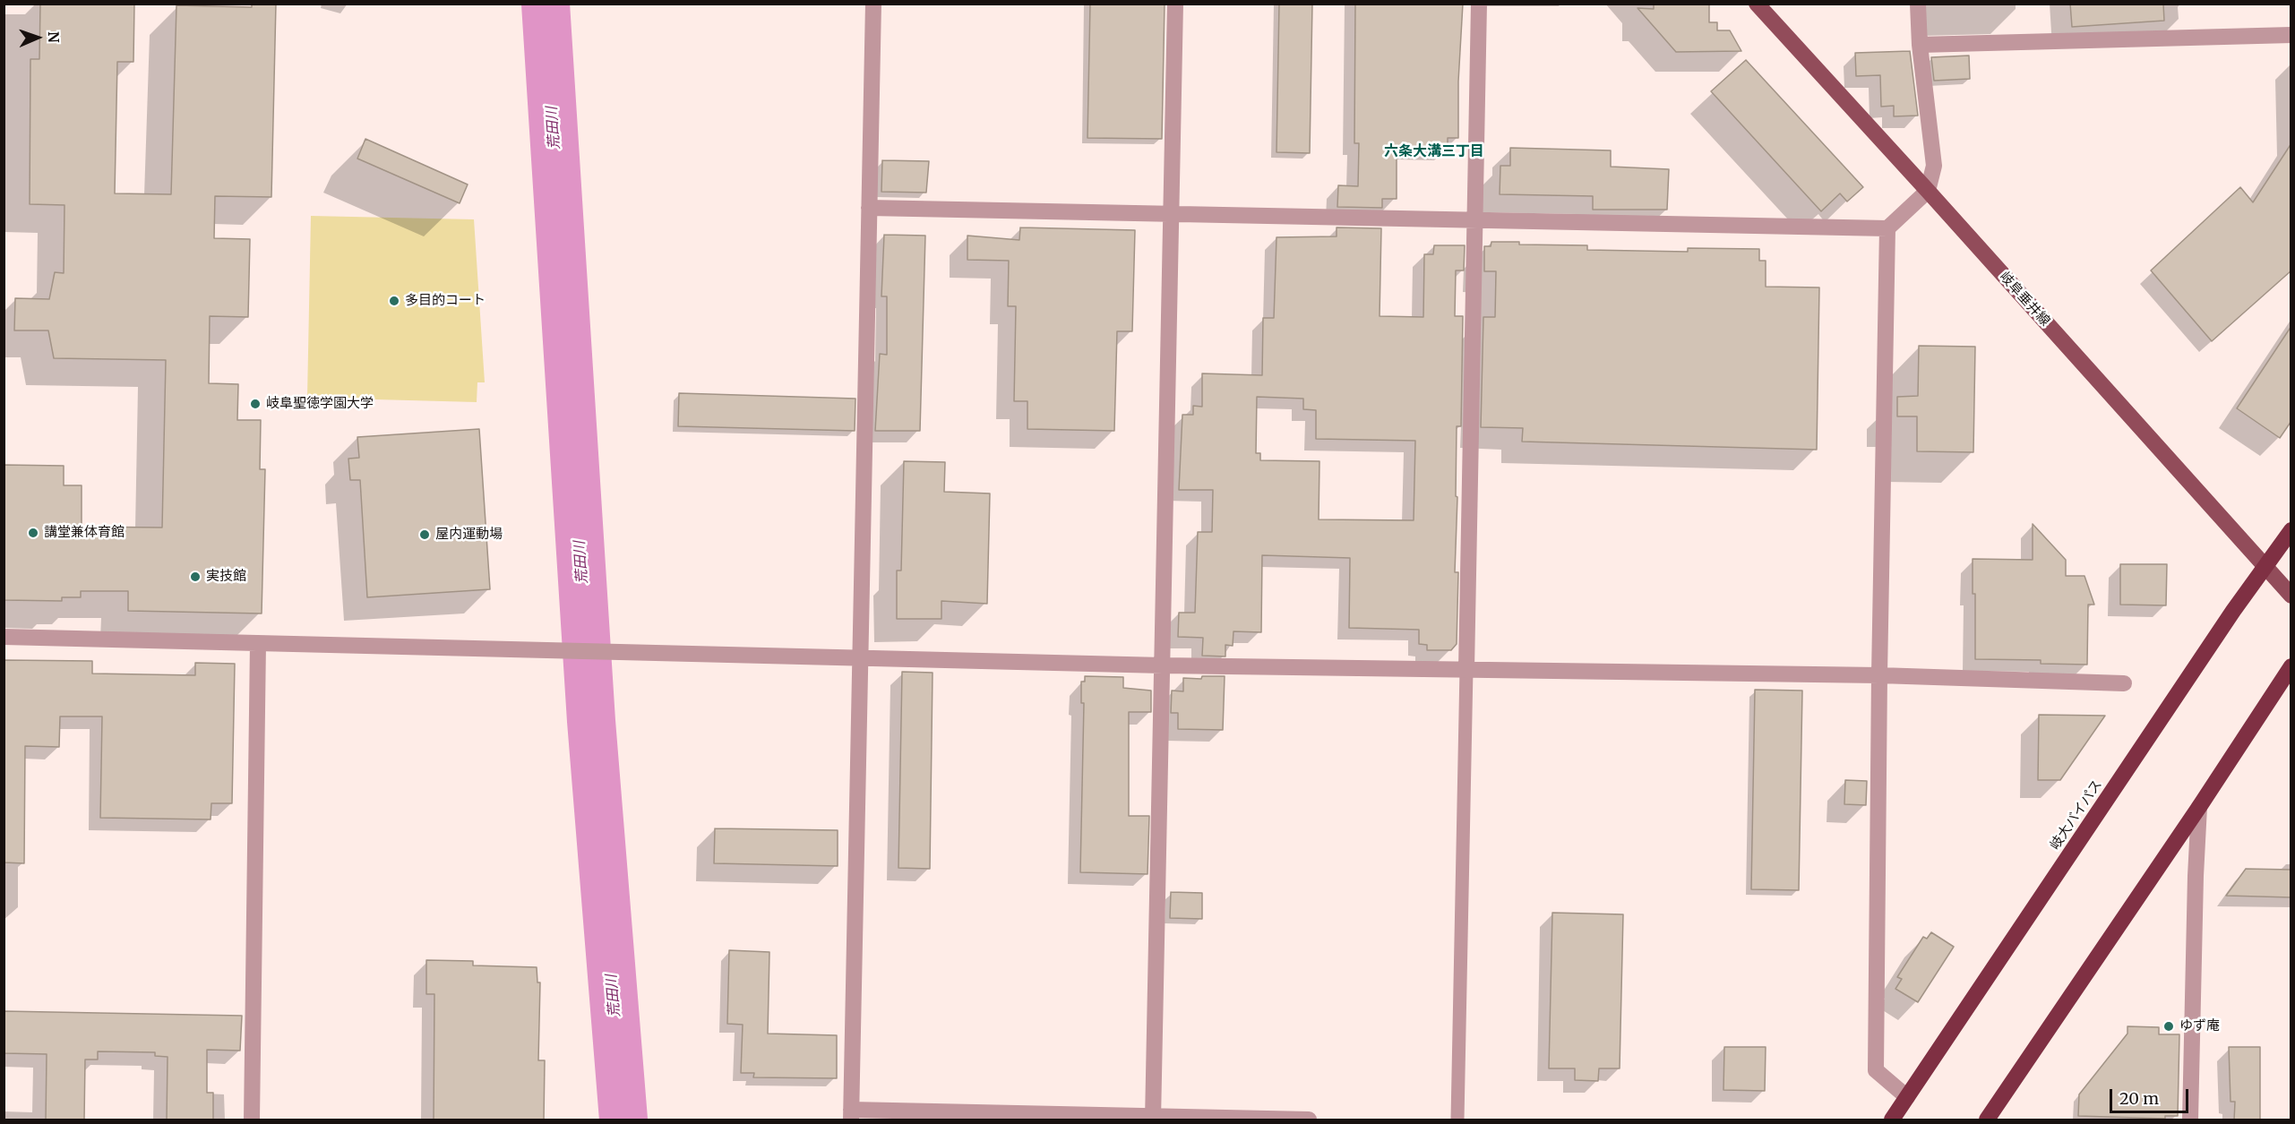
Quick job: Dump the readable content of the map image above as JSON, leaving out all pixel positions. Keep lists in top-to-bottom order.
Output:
{
  "streets": {
    "highway": ["岐大バイパス"],
    "main road": ["岐阜垂井線"]
  },
  "crossings": [
    ["岐阜垂井線", "岐大バイパス"]
  ],
  "districts": ["六条大溝三丁目"],
  "water": ["荒田川"],
  "places": [
    "多目的コート",
    "岐阜聖徳学園大学",
    "講堂兼体育館",
    "屋内運動場",
    "実技館",
    "ゆず庵"
  ],
  "scale_bar": "20 m",
  "north": "right"
}
